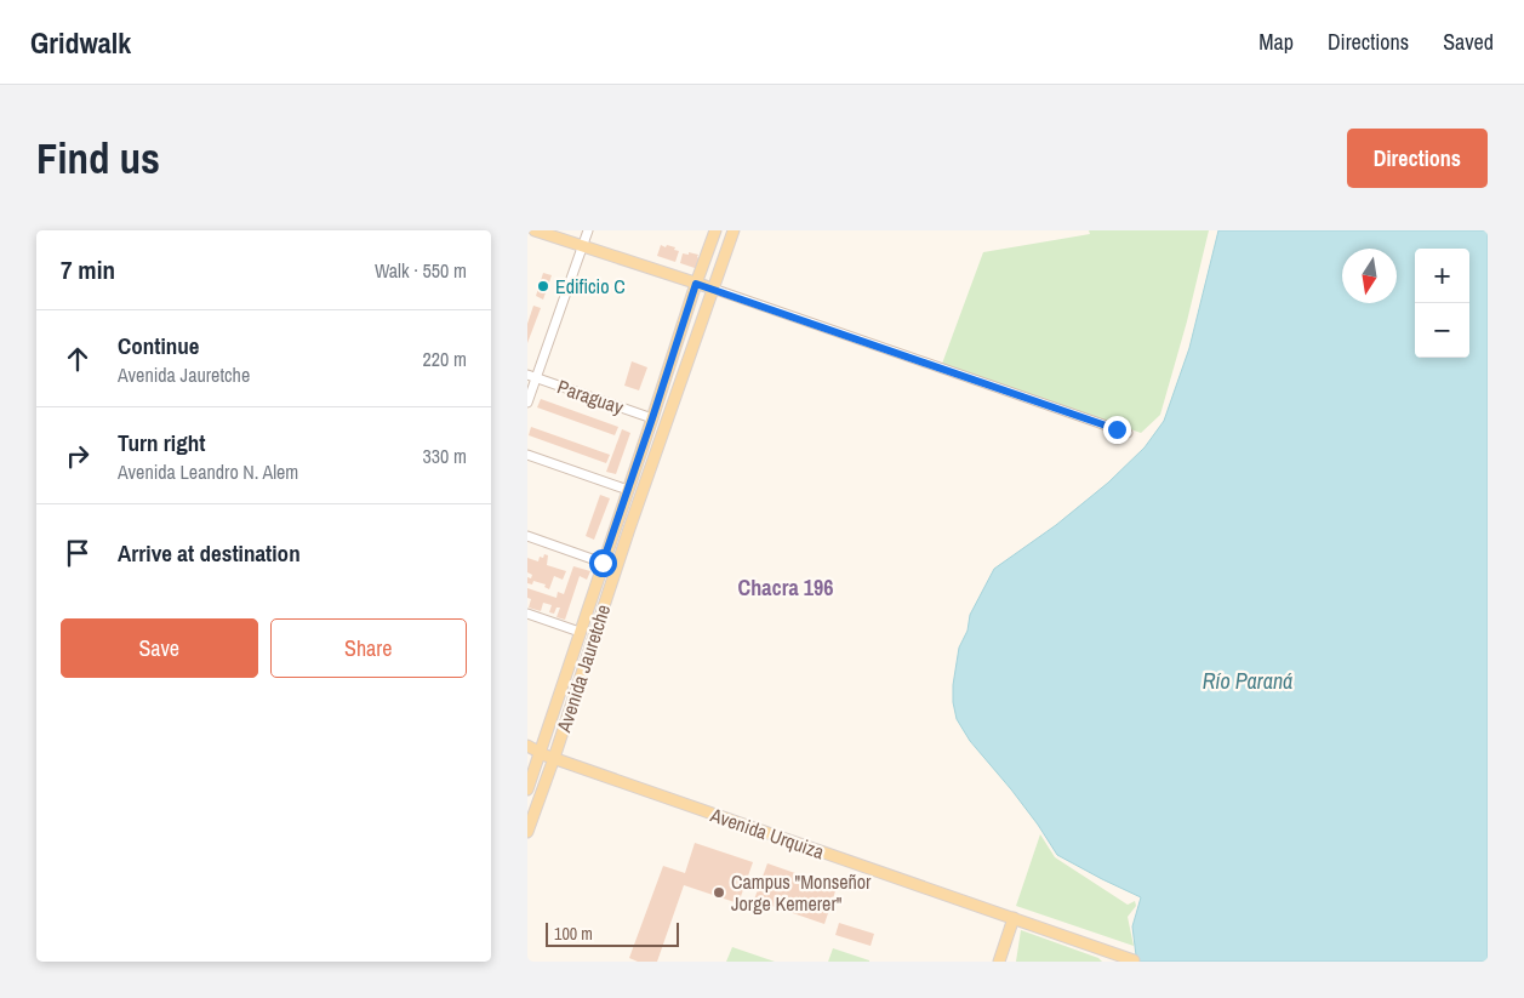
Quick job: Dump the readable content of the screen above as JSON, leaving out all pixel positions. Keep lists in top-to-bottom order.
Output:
{
  "streets": {
    "main road": ["Avenida Jauretche", "Avenida Urquiza"],
    "street": ["Paraguay"]
  },
  "crossings": [
    ["Paraguay", "Avenida Jauretche"],
    ["Avenida Jauretche", "Avenida Urquiza"]
  ],
  "districts": ["Chacra 196"],
  "water": ["Río Paraná"],
  "places": ["Edificio C", "Campus \"Monseñor Jorge Kemerer\""],
  "scale_bar": "100 m",
  "north": "bottom",
  "page": {
    "header": "Gridwalk",
    "nav": ["Map", "Directions", "Saved"],
    "buttons": [
      "Directions",
      ["Save", "Share"]
    ],
    "title": "Find us",
    "heading": ["7 min", "Walk · 550 m"],
    "map_buttons": ["+", "−"],
    "list": [
      ["Continue", "Avenida Jauretche", "220 m"],
      ["Turn right", "Avenida Leandro N. Alem", "330 m"],
      "Arrive at destination"
    ],
    "scale": "100 m"
  }
}
